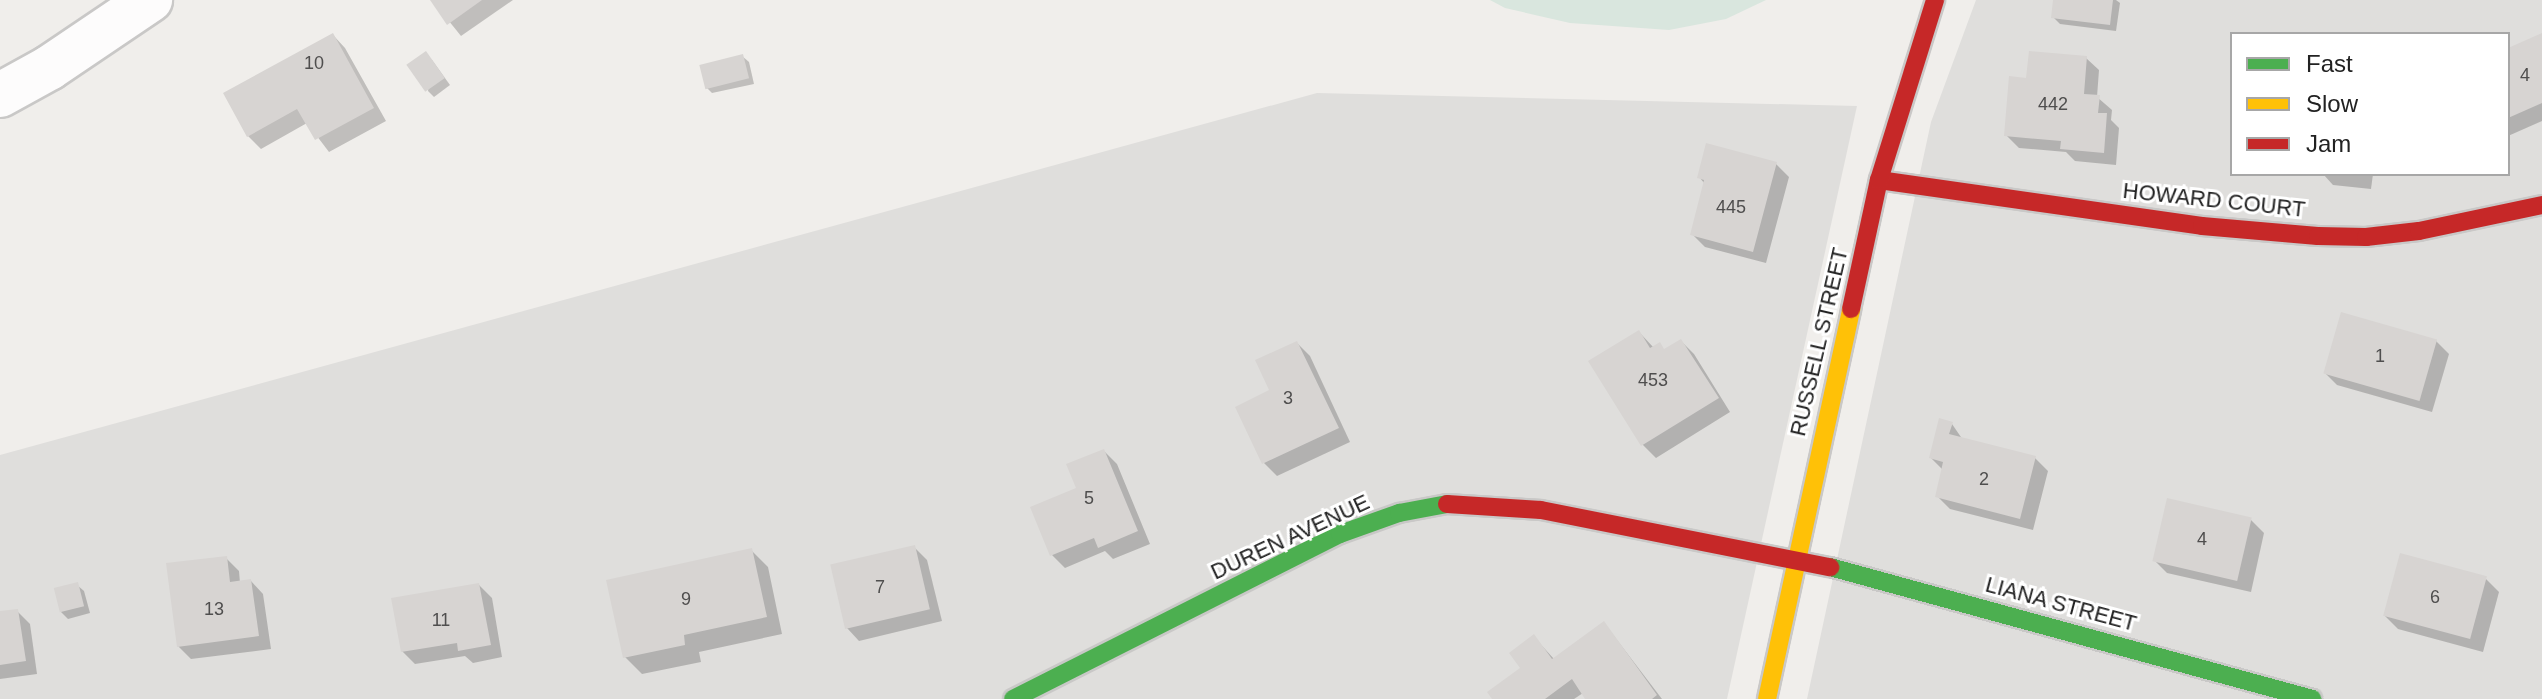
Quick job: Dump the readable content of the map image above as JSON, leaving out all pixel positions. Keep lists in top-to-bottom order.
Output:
{
  "streets": {
    "street": [
      "HOWARD COURT",
      "RUSSELL STREET",
      "DUREN AVENUE",
      "LIANA STREET"
    ]
  },
  "crossings": [
    ["HOWARD COURT", "RUSSELL STREET"],
    ["RUSSELL STREET", "DUREN AVENUE"],
    ["RUSSELL STREET", "LIANA STREET"],
    ["DUREN AVENUE", "LIANA STREET"]
  ],
  "house_numbers": [
    "10",
    "4",
    "442",
    "445",
    "1",
    "453",
    "3",
    "2",
    "5",
    "4",
    "7",
    "6",
    "9",
    "13",
    "11"
  ],
  "legend": ["Fast", "Slow", "Jam"]
}
